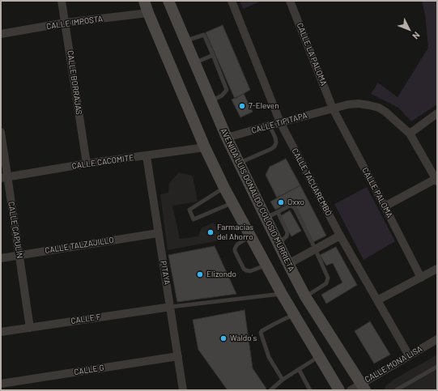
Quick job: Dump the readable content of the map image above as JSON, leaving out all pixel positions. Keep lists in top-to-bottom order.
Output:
{
  "streets": {
    "main road": ["AVENIDA LUIS DONALDO COLOSIO MURRIETA"],
    "street": [
      "CALLE IMPOSTA",
      "CALLE LA PALOMA",
      "CALLE BORRAJAS",
      "CALLE TIPITAPA",
      "CALLE CACOMITE",
      "CALLE TACUAREMBÓ",
      "CALLE PALOMA",
      "CALLE CAPULÍN",
      "CALLE TALZAJILLO",
      "PITAYA",
      "CALLE F",
      "CALLE MONA LISA",
      "CALLE G"
    ]
  },
  "crossings": [
    ["CALLE IMPOSTA", "CALLE BORRAJAS"],
    ["CALLE LA PALOMA", "CALLE TIPITAPA"],
    ["CALLE LA PALOMA", "CALLE PALOMA"],
    ["CALLE BORRAJAS", "CALLE CACOMITE"],
    ["CALLE TIPITAPA", "CALLE TACUAREMBÓ"],
    ["CALLE TIPITAPA", "CALLE PALOMA"],
    ["CALLE TIPITAPA", "AVENIDA LUIS DONALDO COLOSIO MURRIETA"],
    ["CALLE CACOMITE", "CALLE CAPULÍN"],
    ["CALLE CACOMITE", "PITAYA"],
    ["CALLE TACUAREMBÓ", "CALLE MONA LISA"],
    ["AVENIDA LUIS DONALDO COLOSIO MURRIETA", "CALLE MONA LISA"],
    ["CALLE CAPULÍN", "CALLE TALZAJILLO"],
    ["CALLE CAPULÍN", "CALLE F"],
    ["CALLE TALZAJILLO", "PITAYA"],
    ["PITAYA", "CALLE F"],
    ["PITAYA", "CALLE G"]
  ],
  "places": [
    "7-Eleven",
    "Oxxo",
    "Farmacias del Ahorro",
    "Elizondo",
    "Waldo´s"
  ],
  "north": "bottom right"
}
